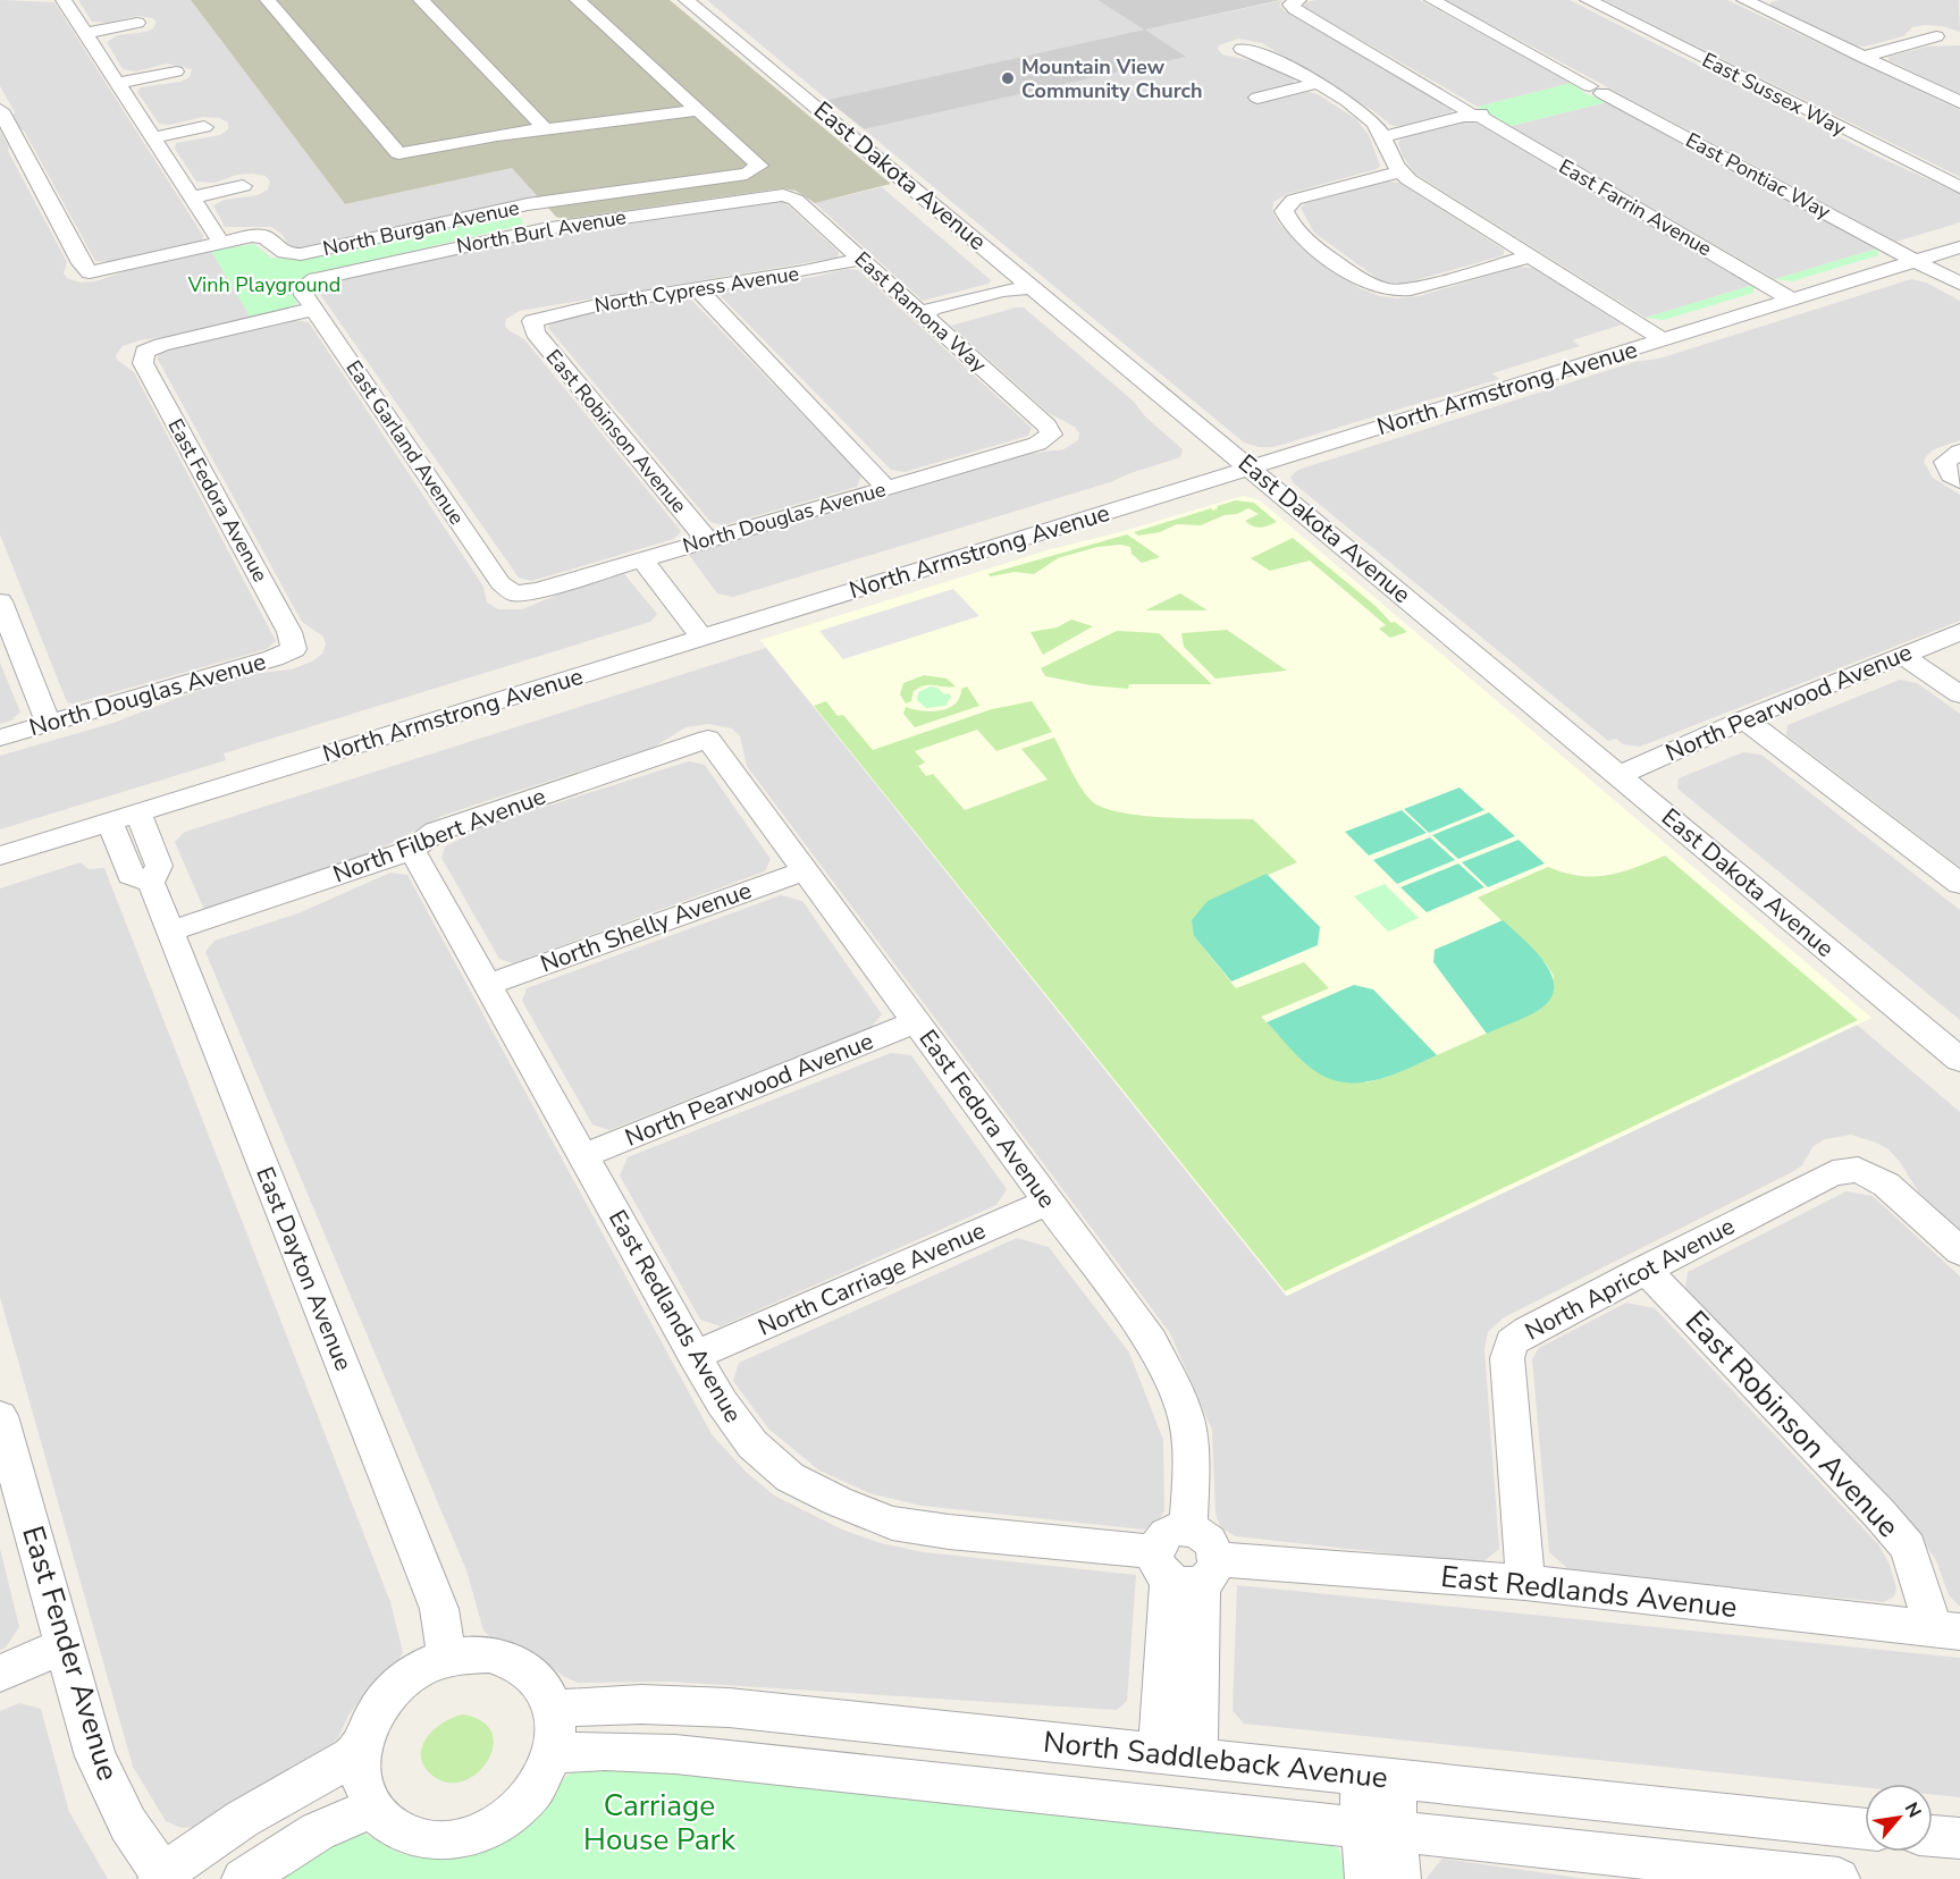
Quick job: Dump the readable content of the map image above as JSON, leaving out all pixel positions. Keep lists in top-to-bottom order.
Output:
{
  "streets": {
    "street": [
      "East Sussex Way",
      "East Dakota Avenue",
      "East Pontiac Way",
      "East Farrin Avenue",
      "North Burgan Avenue",
      "North Burl Avenue",
      "North Cypress Avenue",
      "East Ramona Way",
      "North Armstrong Avenue",
      "East Robinson Avenue",
      "East Garland Avenue",
      "East Fedora Avenue",
      "North Douglas Avenue",
      "North Pearwood Avenue",
      "North Filbert Avenue",
      "North Shelly Avenue",
      "East Dayton Avenue",
      "North Carriage Avenue",
      "North Apricot Avenue",
      "East Redlands Avenue",
      "East Fender Avenue",
      "North Saddleback Avenue"
    ]
  },
  "crossings": [
    ["East Dakota Avenue", "North Armstrong Avenue"],
    ["East Dakota Avenue", "North Pearwood Avenue"],
    ["East Pontiac Way", "North Armstrong Avenue"],
    ["East Farrin Avenue", "North Armstrong Avenue"],
    ["North Burl Avenue", "East Ramona Way"],
    ["North Burl Avenue", "East Garland Avenue"],
    ["North Cypress Avenue", "East Ramona Way"],
    ["North Cypress Avenue", "East Robinson Avenue"],
    ["East Ramona Way", "North Douglas Avenue"],
    ["North Armstrong Avenue", "East Dayton Avenue"],
    ["East Robinson Avenue", "North Douglas Avenue"],
    ["East Robinson Avenue", "North Apricot Avenue"],
    ["East Robinson Avenue", "East Redlands Avenue"],
    ["East Garland Avenue", "East Fedora Avenue"],
    ["East Garland Avenue", "North Douglas Avenue"],
    ["East Fedora Avenue", "North Douglas Avenue"],
    ["East Fedora Avenue", "North Pearwood Avenue"],
    ["East Fedora Avenue", "North Filbert Avenue"],
    ["East Fedora Avenue", "North Shelly Avenue"],
    ["East Fedora Avenue", "North Carriage Avenue"],
    ["East Fedora Avenue", "East Redlands Avenue"],
    ["North Pearwood Avenue", "East Redlands Avenue"],
    ["North Filbert Avenue", "East Dayton Avenue"],
    ["North Filbert Avenue", "East Redlands Avenue"],
    ["North Shelly Avenue", "East Redlands Avenue"],
    ["East Dayton Avenue", "North Saddleback Avenue"],
    ["North Carriage Avenue", "East Redlands Avenue"],
    ["North Apricot Avenue", "East Redlands Avenue"]
  ],
  "parks": ["Vinh Playground", "Carriage House Park"],
  "places": ["Mountain View Community Church"],
  "north": "top right"
}
